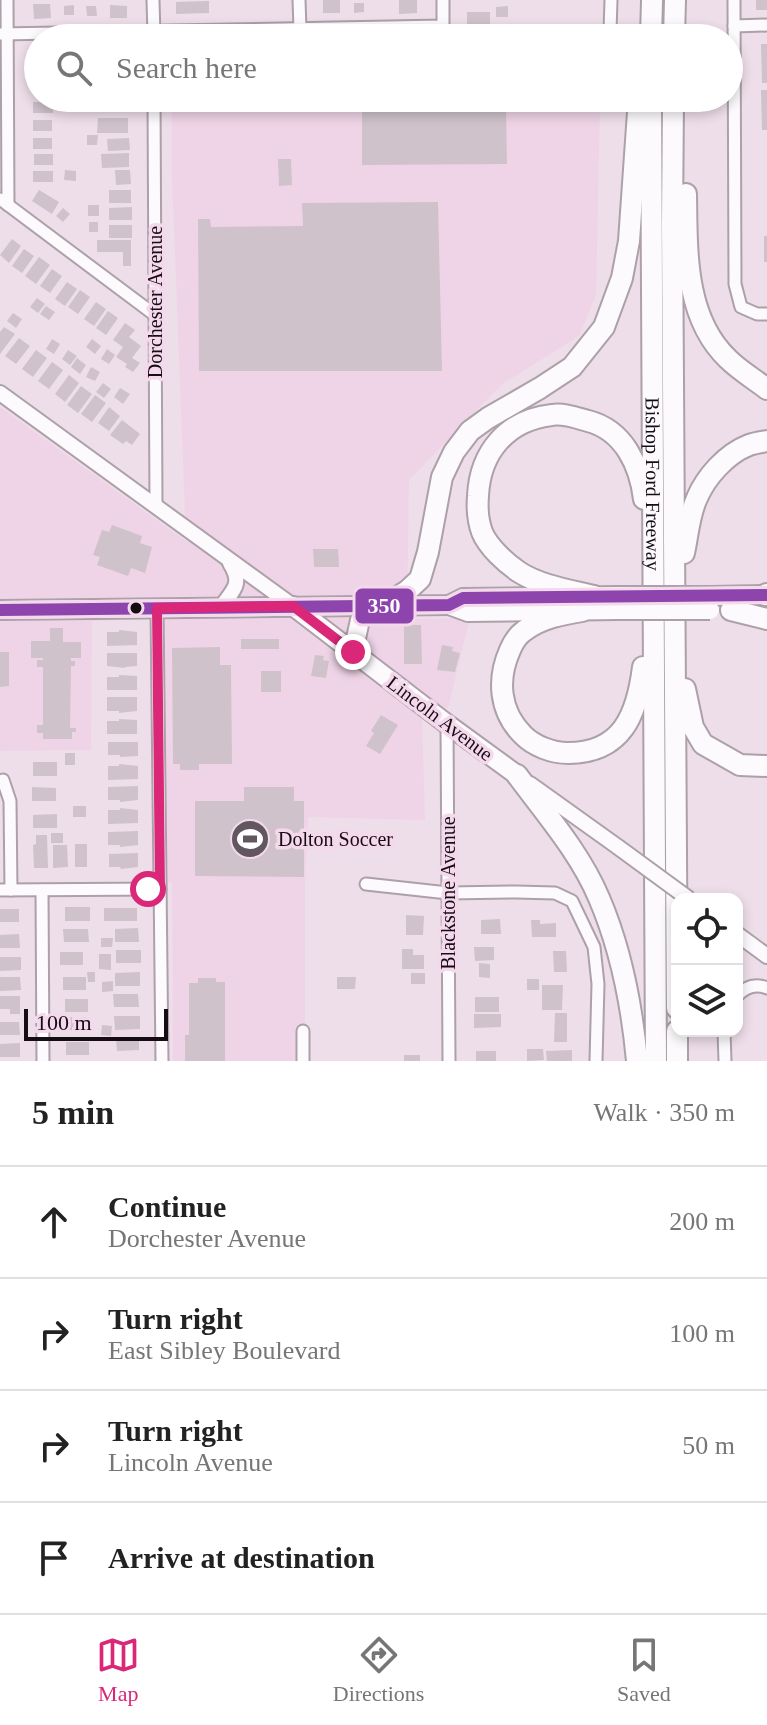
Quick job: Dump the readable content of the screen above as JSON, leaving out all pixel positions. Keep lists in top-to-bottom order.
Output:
{
  "streets": {
    "highway": ["Bishop Ford Freeway"],
    "main road": ["Lincoln Avenue"],
    "street": ["Dorchester Avenue", "Blackstone Avenue"]
  },
  "crossings": [
    ["Dorchester Avenue", "Lincoln Avenue"],
    ["Lincoln Avenue", "Blackstone Avenue"]
  ],
  "places": {
    "sports": ["Dolton Soccer"]
  },
  "lines": ["transit line 350"],
  "scale_bar": "100 m",
  "page": {
    "search": "Search here",
    "scale": "100 m",
    "heading": ["5 min", "Walk · 350 m"],
    "list": [
      ["Continue", "Dorchester Avenue", "200 m"],
      ["Turn right", "East Sibley Boulevard", "100 m"],
      ["Turn right", "Lincoln Avenue", "50 m"],
      "Arrive at destination"
    ],
    "nav": ["Map", "Directions", "Saved"]
  }
}
